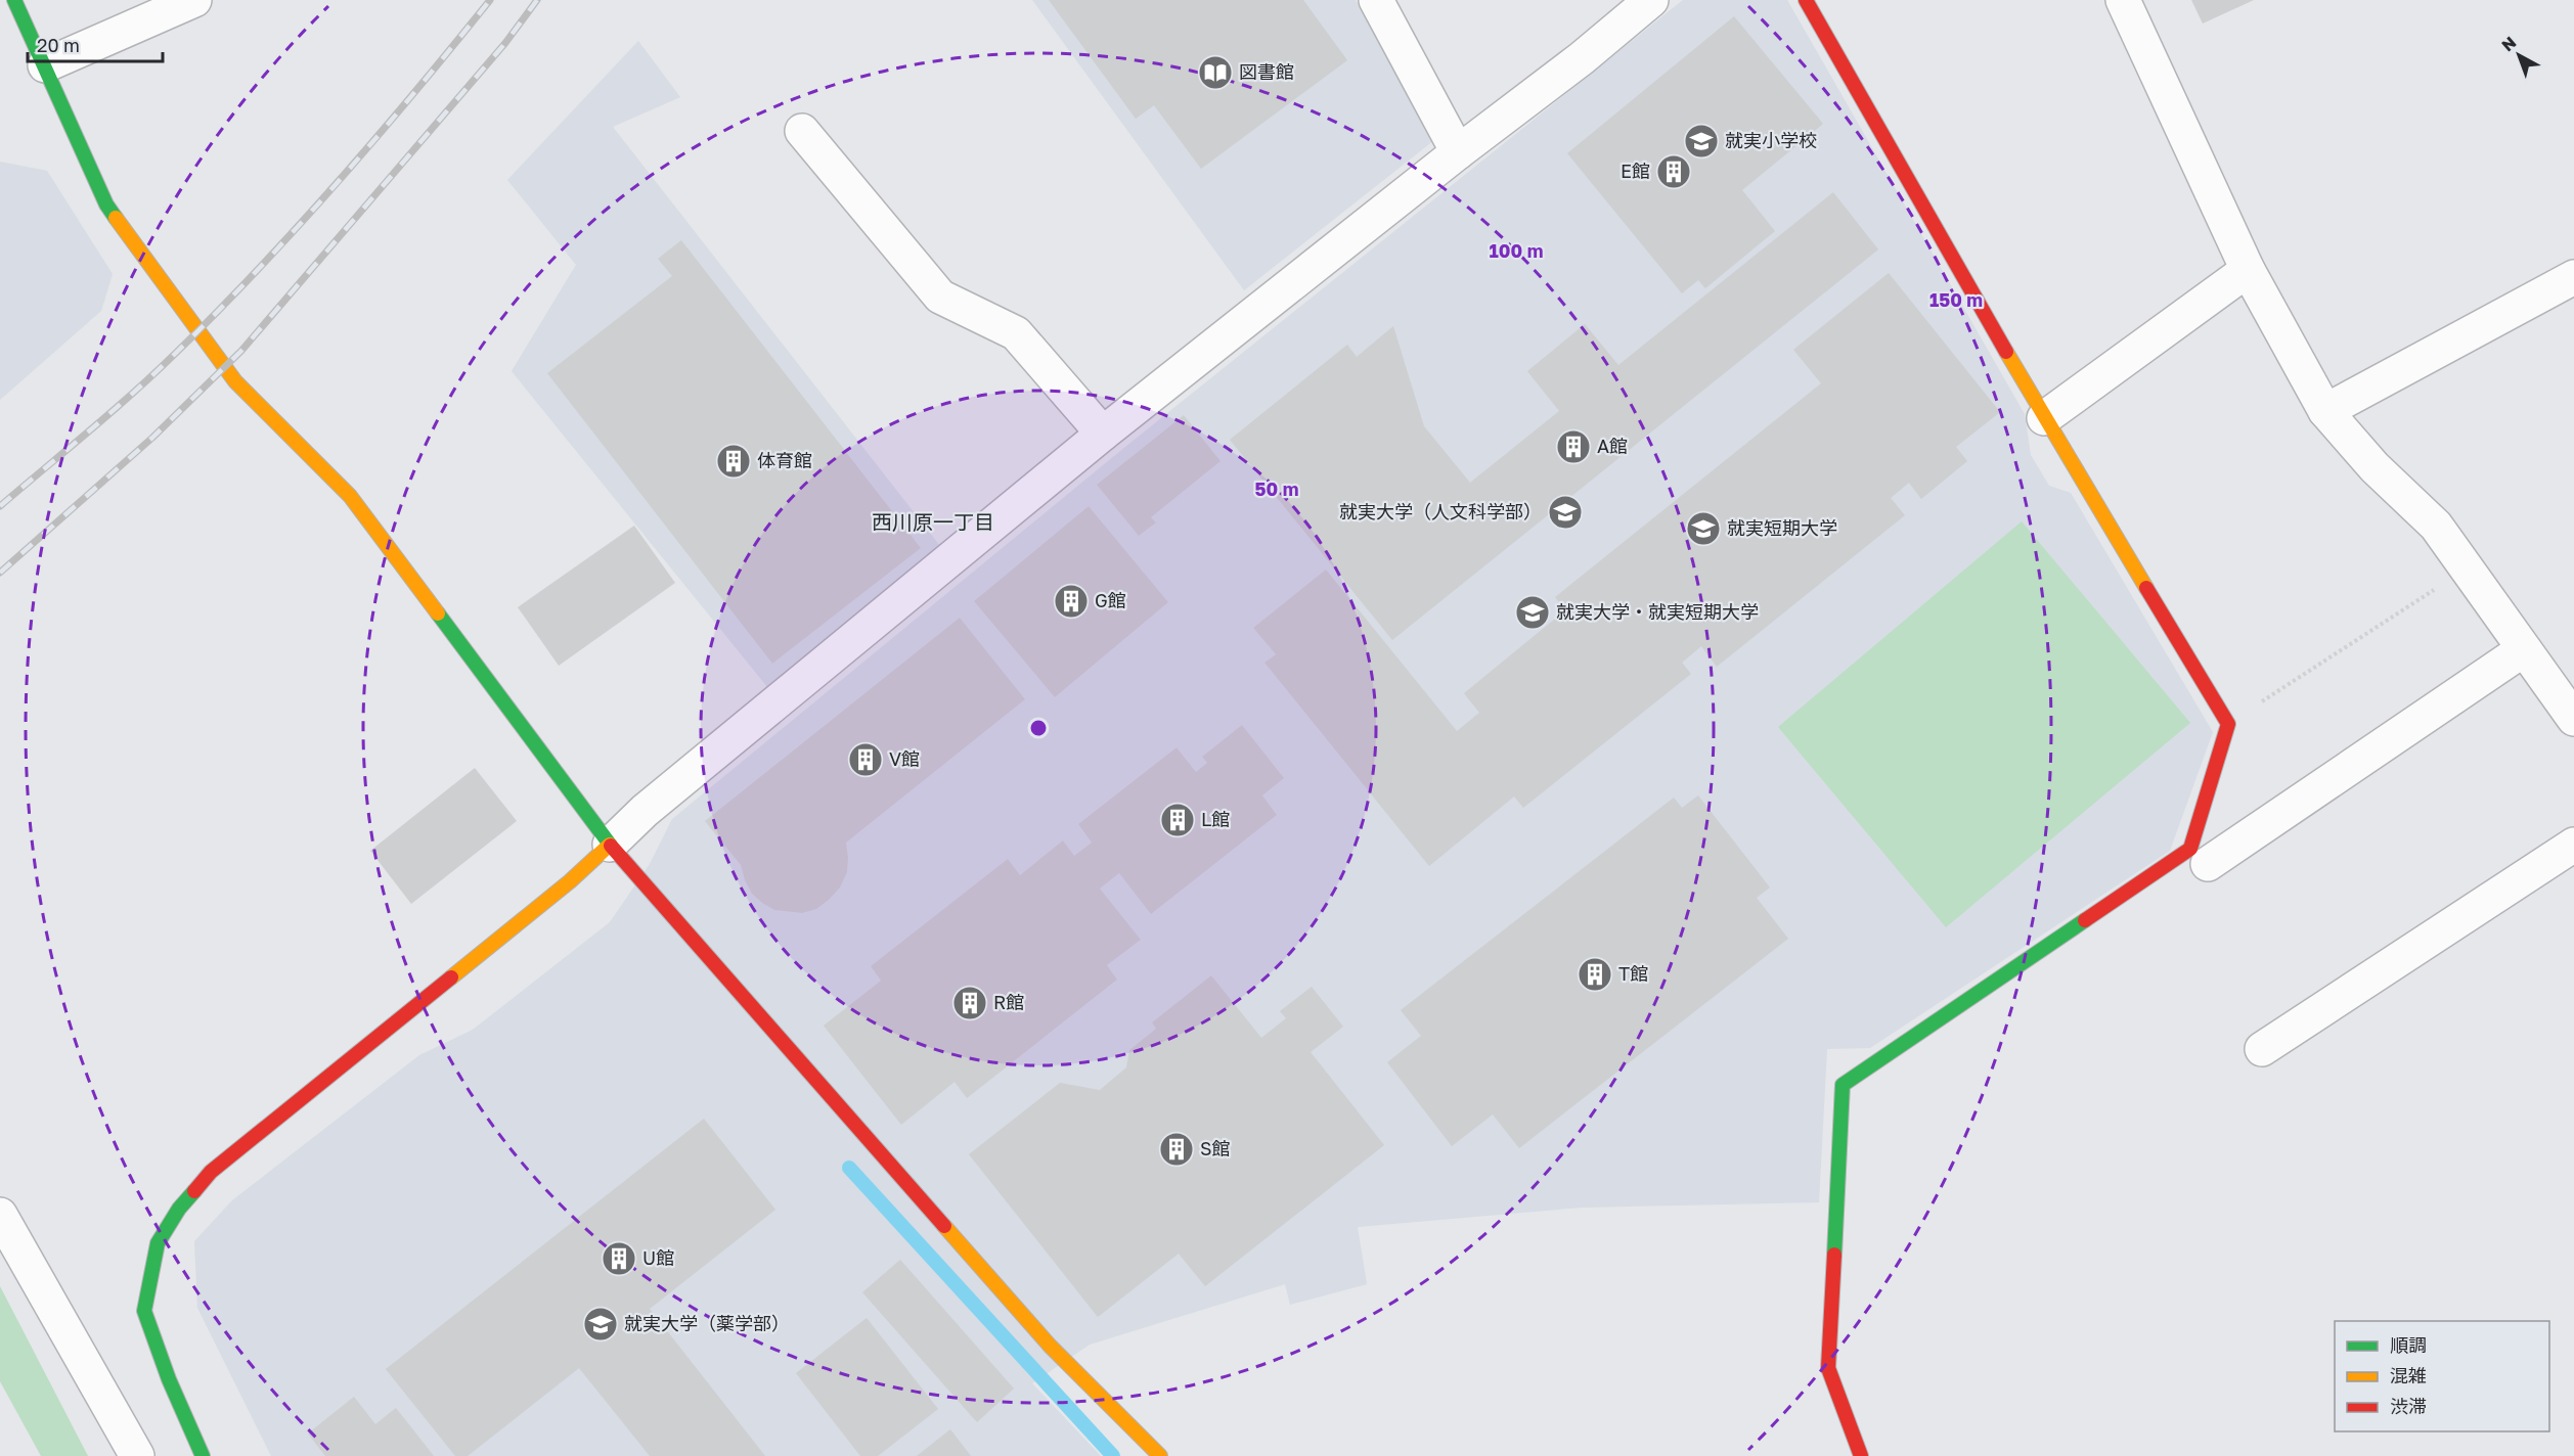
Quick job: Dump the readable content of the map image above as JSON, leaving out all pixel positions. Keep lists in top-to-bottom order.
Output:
{
  "districts": ["西川原一丁目"],
  "places": {
    "library": ["図書館"],
    "school or university": [
      "就実小学校",
      "就実大学（人文科学部）",
      "就実短期大学",
      "就実大学・就実短期大学",
      "就実大学（薬学部）"
    ],
    "building": [
      "E館",
      "A館",
      "体育館",
      "G館",
      "V館",
      "L館",
      "T館",
      "R館",
      "S館",
      "U館"
    ]
  },
  "legend": ["順調", "混雑", "渋滞"],
  "scale_bar": "20 m",
  "north": "top left",
  "rings": ["100 m", "150 m", "50 m"]
}
